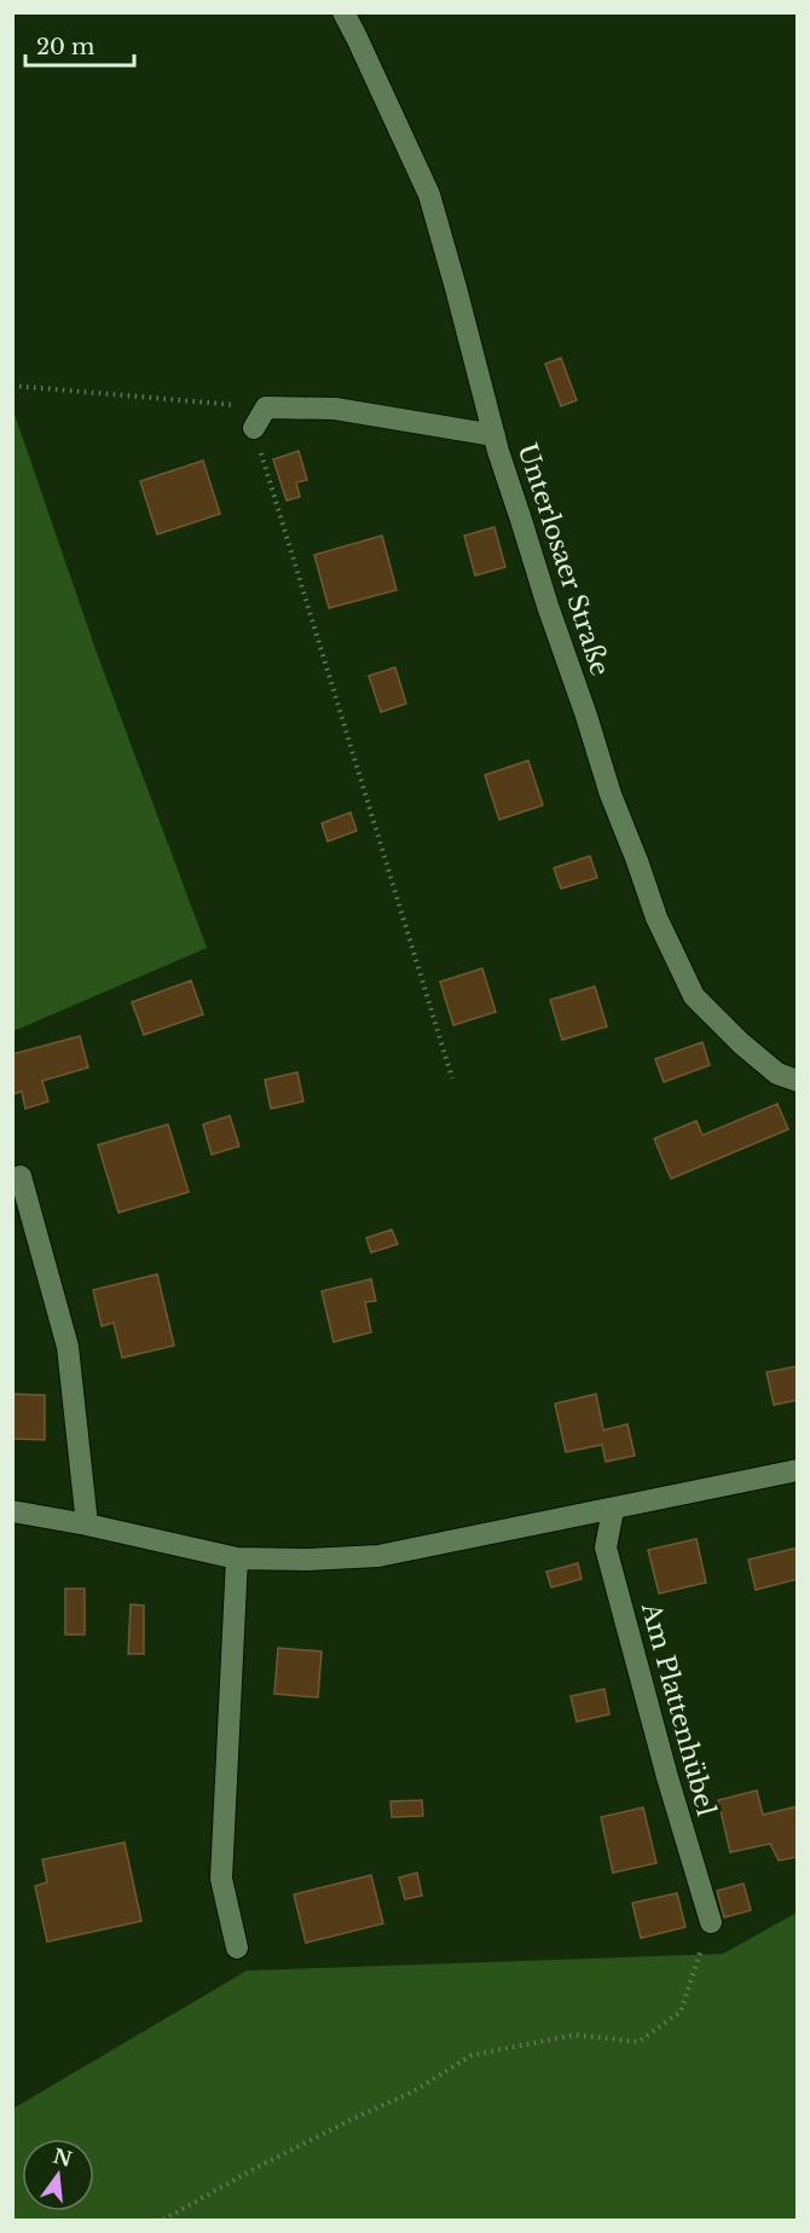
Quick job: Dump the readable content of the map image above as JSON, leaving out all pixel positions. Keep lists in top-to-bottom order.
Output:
{
  "streets": {
    "street": ["Unterlosaer Straße", "Am Plattenhübel"]
  },
  "scale_bar": "20 m",
  "north": "top"
}
